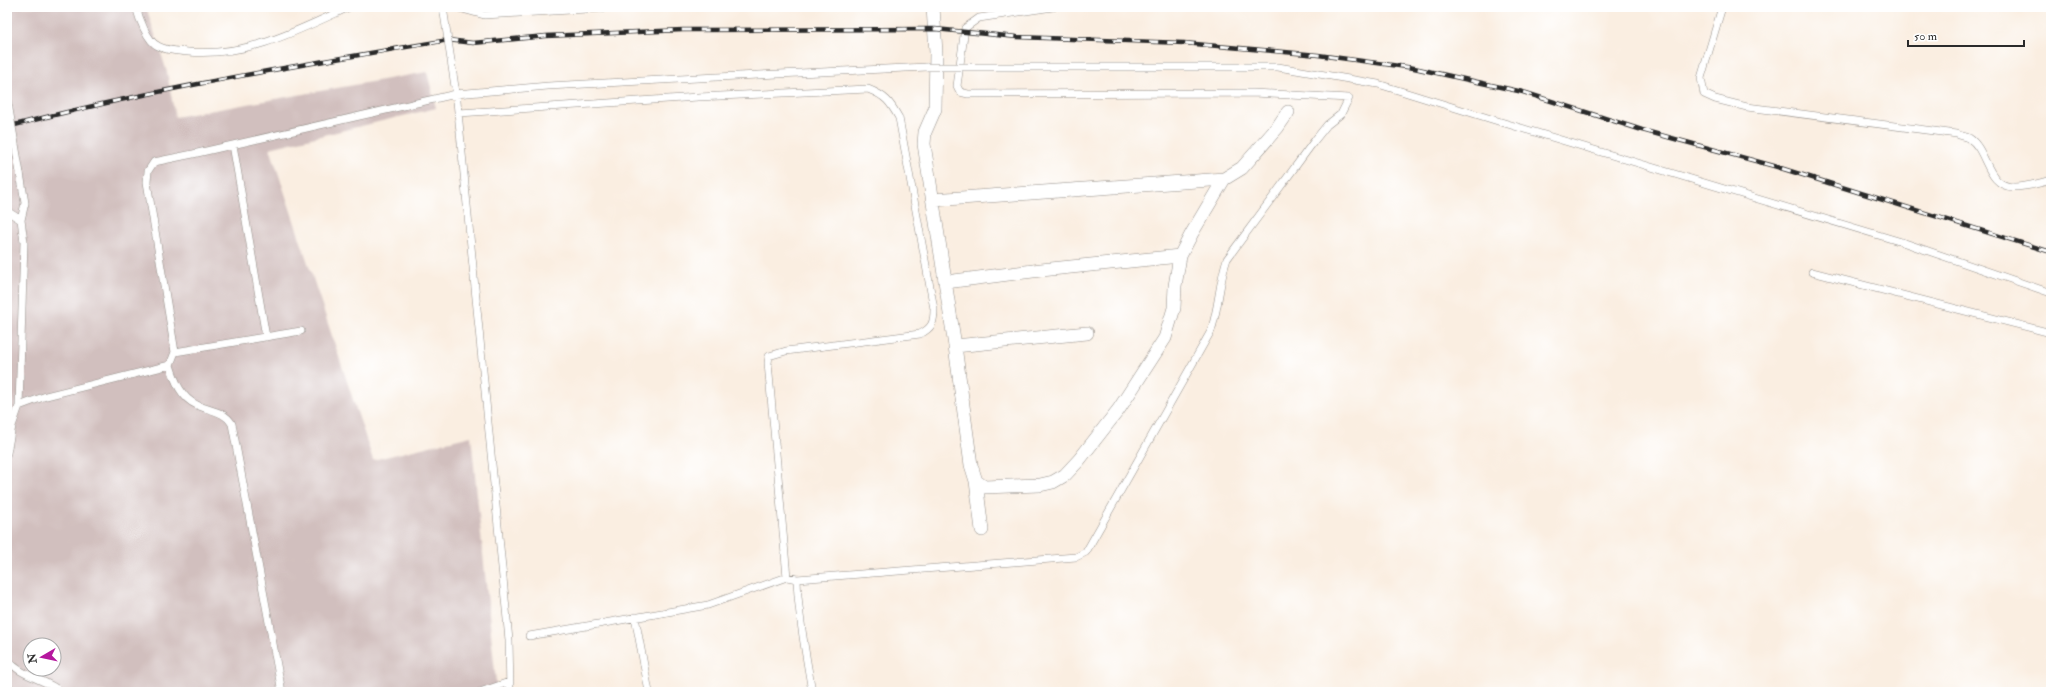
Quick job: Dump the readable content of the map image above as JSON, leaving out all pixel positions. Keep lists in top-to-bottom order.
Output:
{
  "scale_bar": "50 m",
  "north": "left"
}
